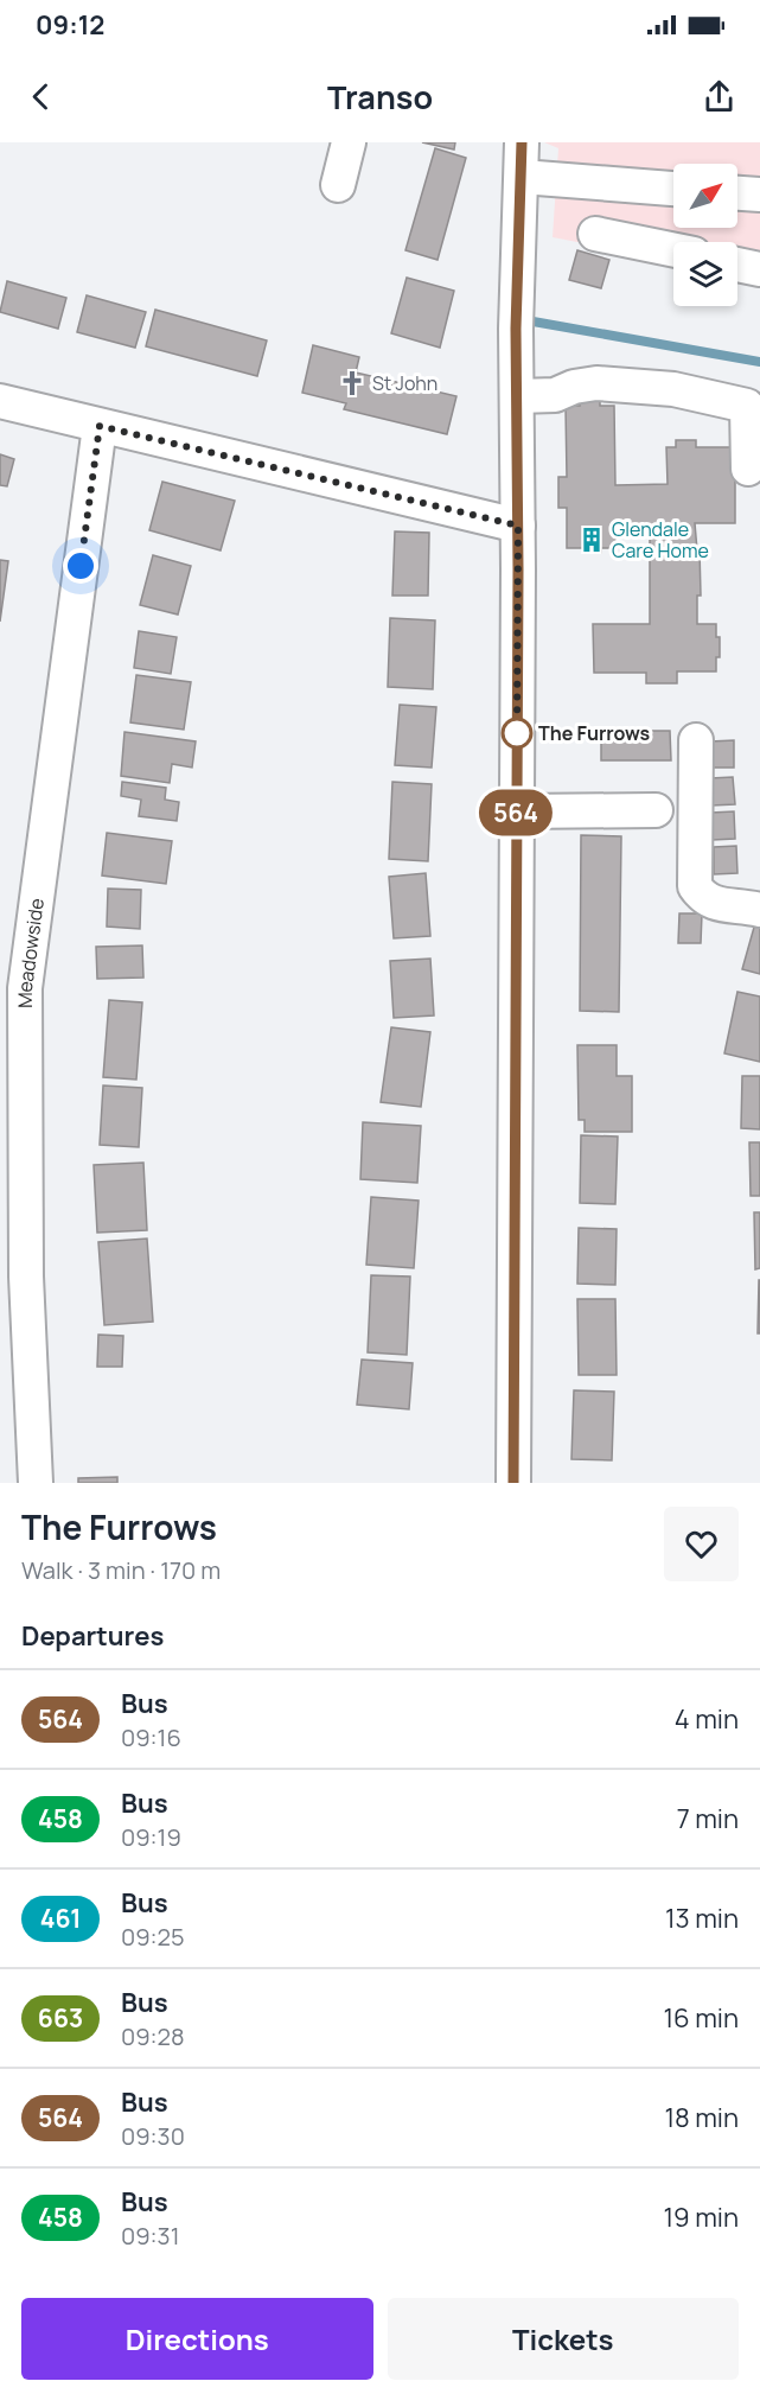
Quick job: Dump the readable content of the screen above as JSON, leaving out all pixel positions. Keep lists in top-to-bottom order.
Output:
{
  "streets": {
    "street": ["Meadowside"]
  },
  "places": {
    "church": ["St John"],
    "building": ["Glendale Care Home"],
    "other": ["The Furrows"]
  },
  "lines": ["bus line 564"],
  "north": "top right",
  "page": {
    "status": "09:12",
    "header": "Transo",
    "on_map": "564",
    "heading": [
      ["The Furrows", "Walk · 3 min · 170 m"],
      "Departures"
    ],
    "list": [
      {
        "mark": "564",
        "name": "Bus",
        "note": "09:16",
        "value": "4 min"
      },
      {
        "mark": "458",
        "name": "Bus",
        "note": "09:19",
        "value": "7 min"
      },
      {
        "mark": "461",
        "name": "Bus",
        "note": "09:25",
        "value": "13 min"
      },
      {
        "mark": "663",
        "name": "Bus",
        "note": "09:28",
        "value": "16 min"
      },
      {
        "mark": "564",
        "name": "Bus",
        "note": "09:30",
        "value": "18 min"
      },
      {
        "mark": "458",
        "name": "Bus",
        "note": "09:31",
        "value": "19 min"
      }
    ],
    "buttons": ["Directions", "Tickets"]
  }
}
